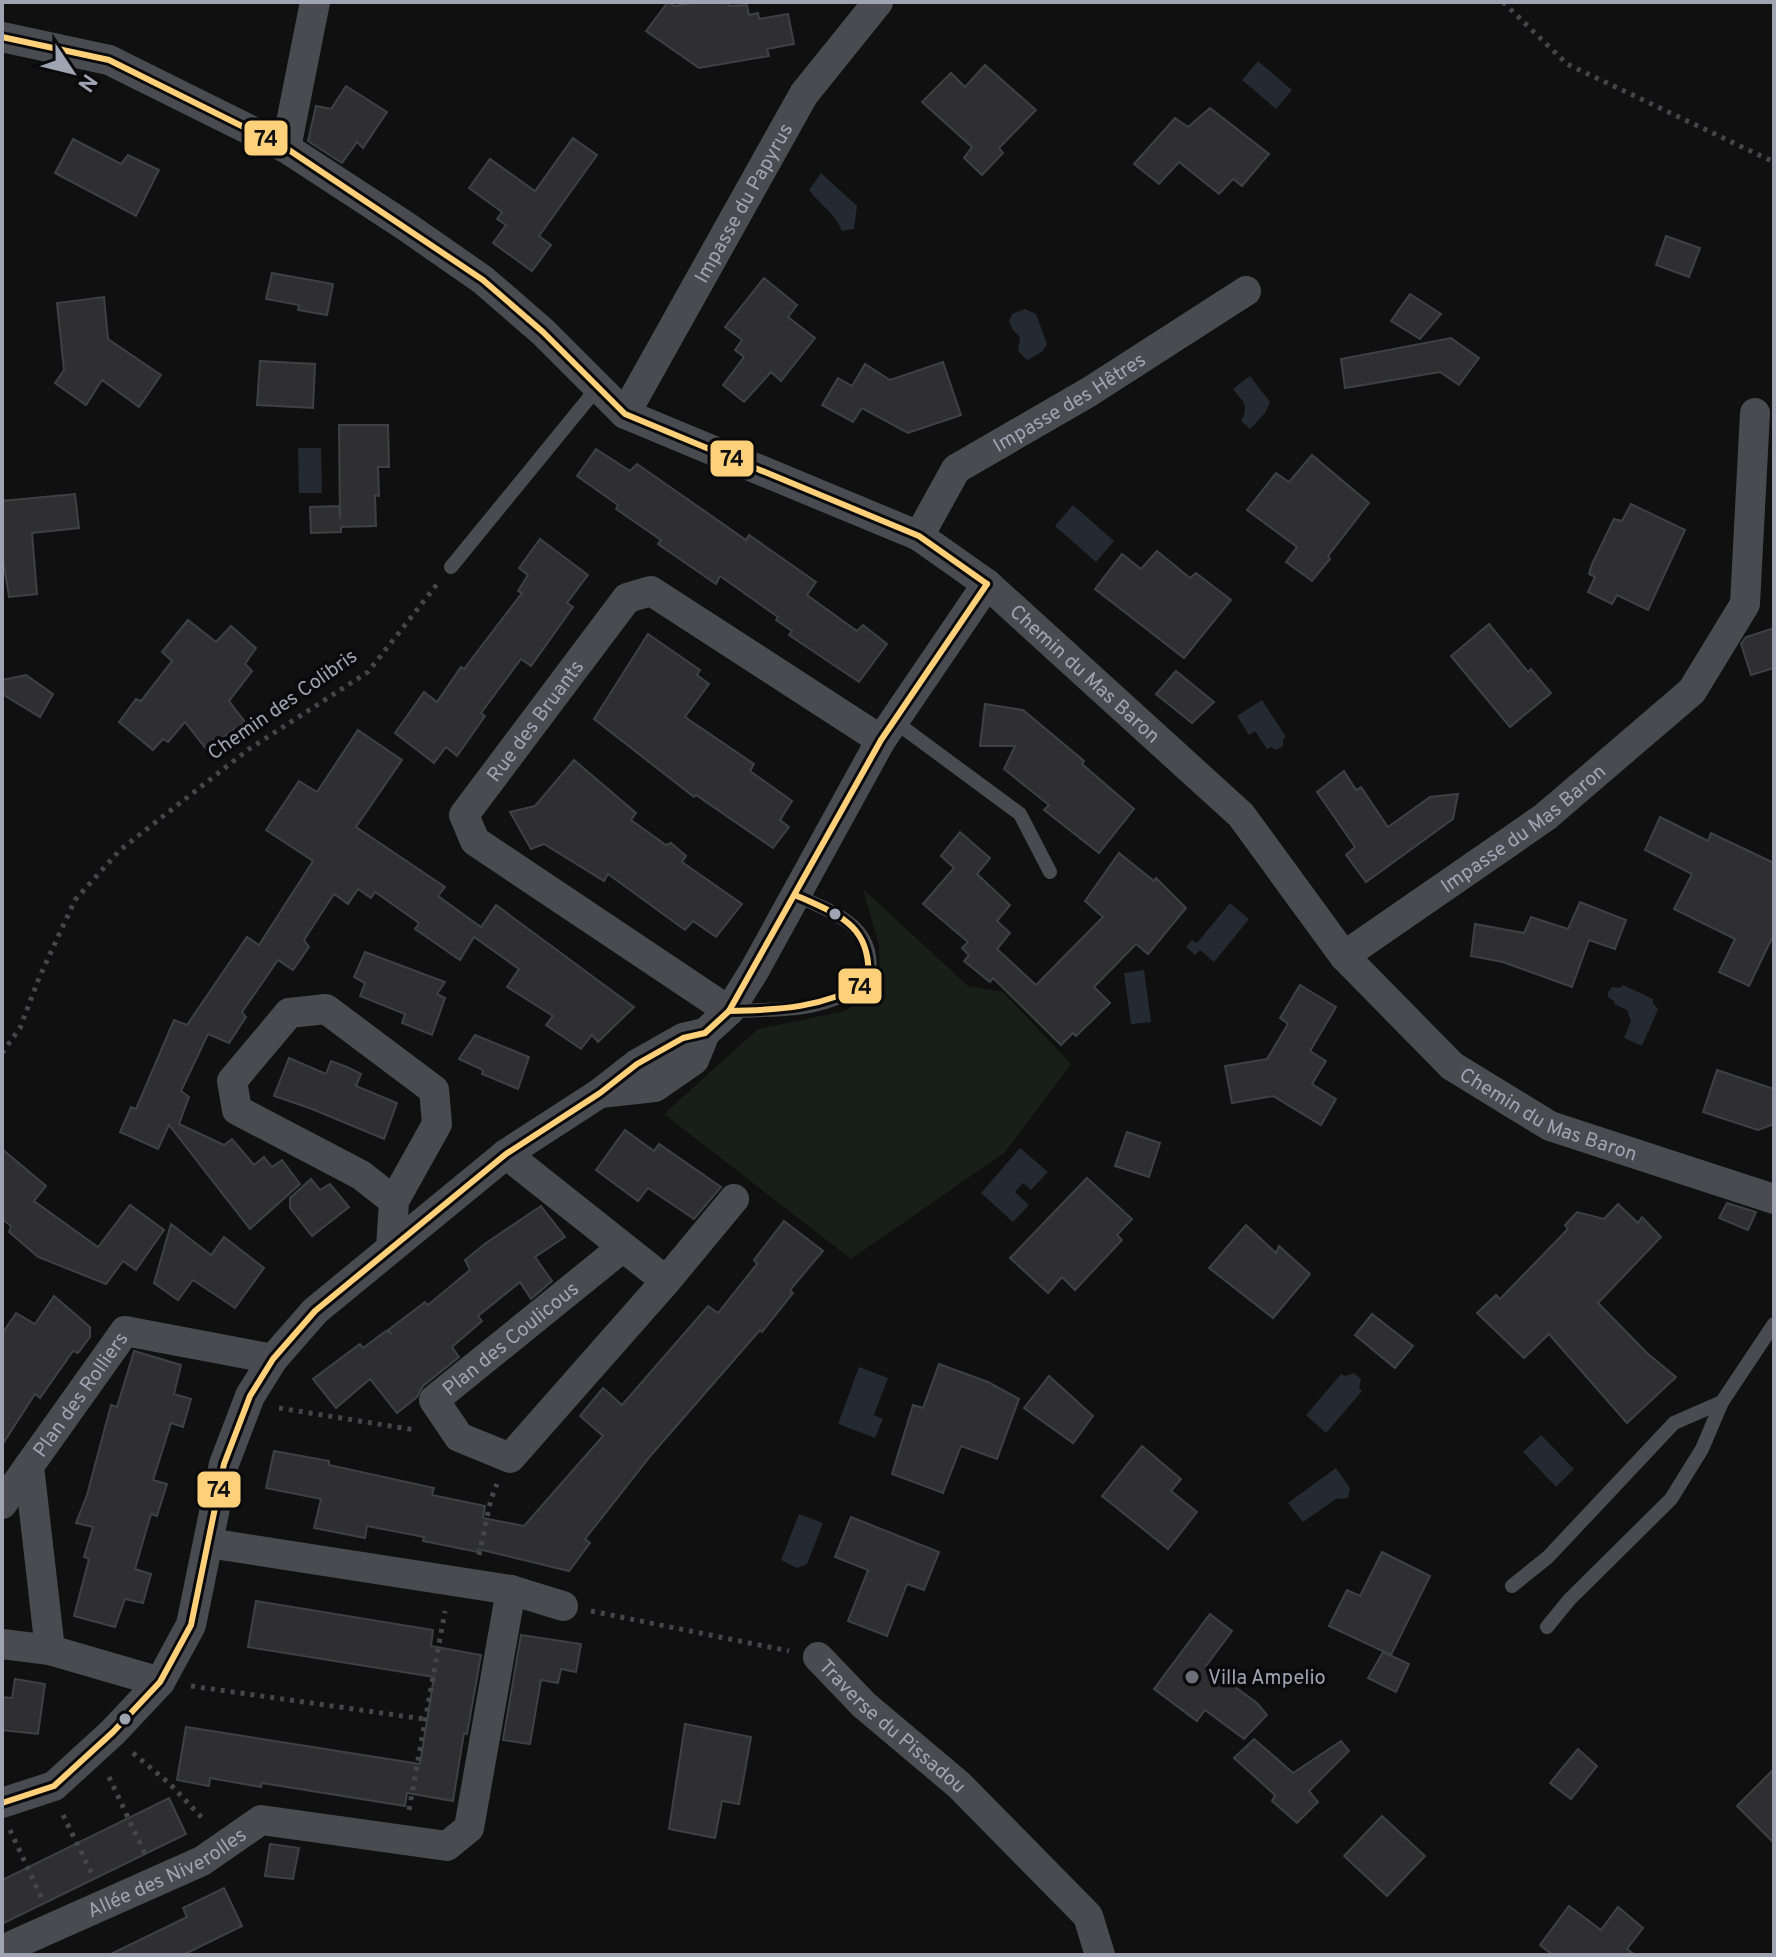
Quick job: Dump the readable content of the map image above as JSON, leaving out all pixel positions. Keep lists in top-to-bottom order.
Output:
{
  "streets": {
    "street": [
      "Impasse du Papyrus",
      "Impasse des Hêtres",
      "Chemin du Mas Baron",
      "Rue des Bruants",
      "Impasse du Mas Baron",
      "Plan des Coulicous",
      "Plan des Rolliers",
      "Traverse du Pissadou",
      "Allée des Niverolles"
    ],
    "path": ["Chemin des Colibris"]
  },
  "crossings": [
    ["Impasse du Papyrus", "Chemin du Mas Baron"],
    ["Impasse des Hêtres", "Chemin du Mas Baron"],
    ["Chemin du Mas Baron", "Impasse du Mas Baron"]
  ],
  "places": ["Villa Ampelio"],
  "lines": ["transit line 74"],
  "north": "bottom right"
}
